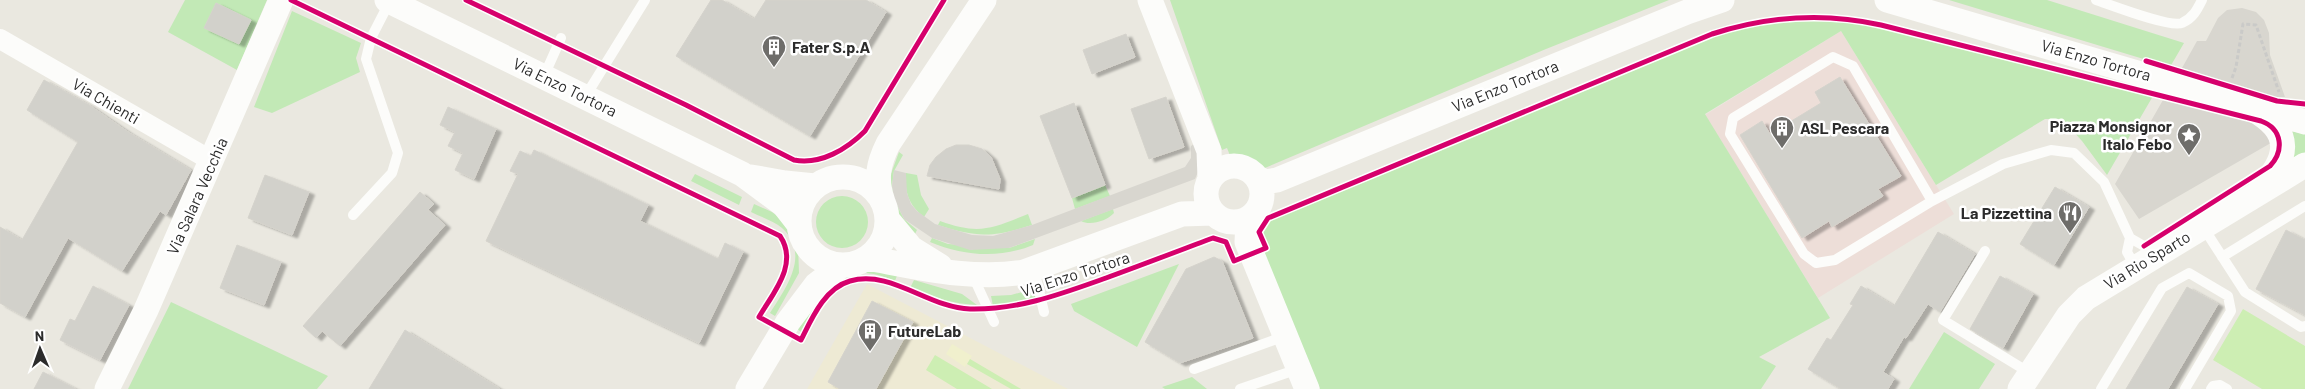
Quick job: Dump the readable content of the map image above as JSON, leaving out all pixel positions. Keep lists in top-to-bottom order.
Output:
{
  "streets": {
    "street": [
      "Via Enzo Tortora",
      "Via Chienti",
      "Via Salara Vecchia",
      "Via Rio Sparto"
    ]
  },
  "crossings": [
    ["Via Chienti", "Via Salara Vecchia"]
  ],
  "places": {
    "building": ["Fater S.p.A", "ASL Pescara", "FutureLab"],
    "place": ["Piazza Monsignor Italo Febo"],
    "restaurant": ["La Pizzettina"]
  },
  "north": "top"
}
